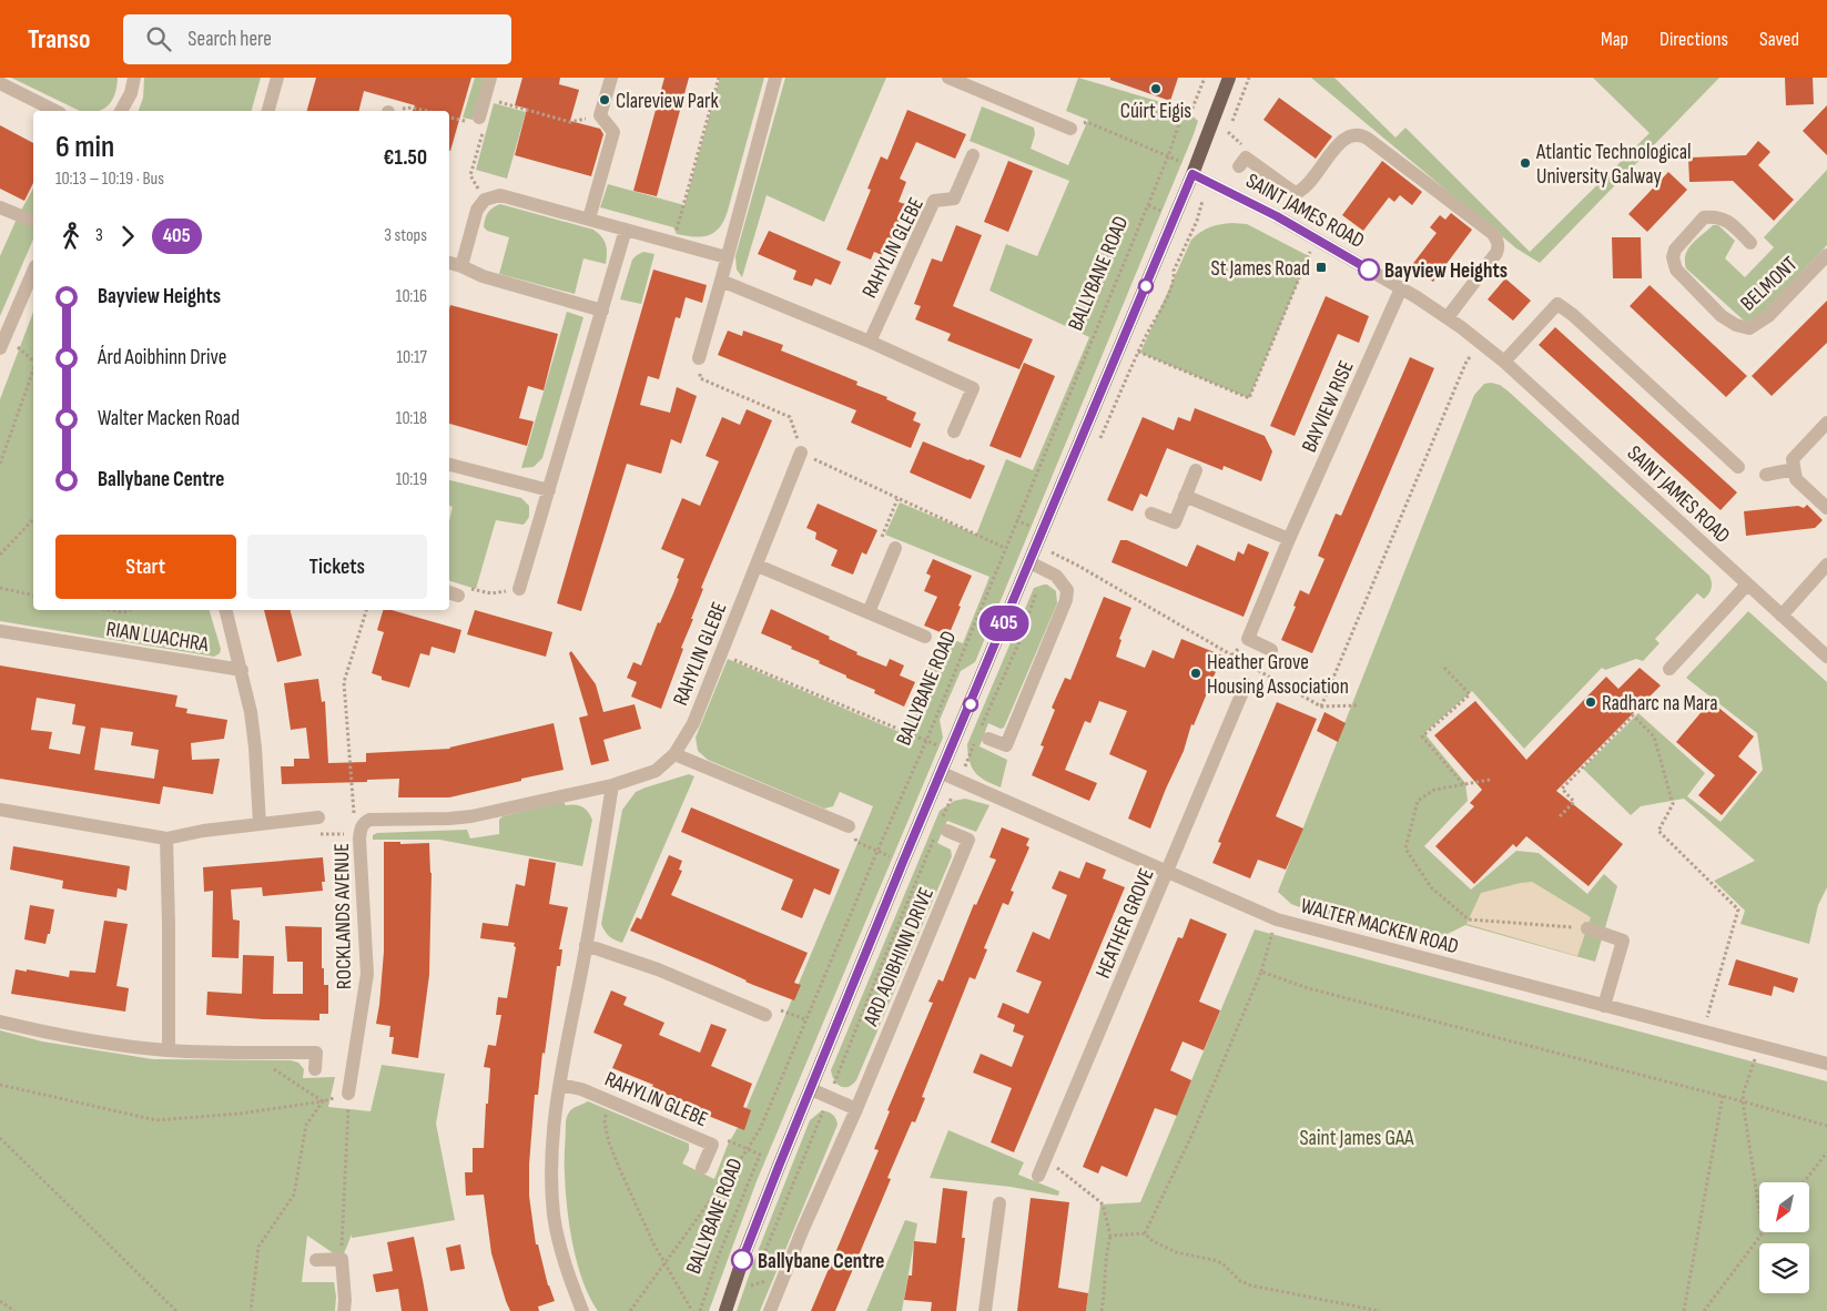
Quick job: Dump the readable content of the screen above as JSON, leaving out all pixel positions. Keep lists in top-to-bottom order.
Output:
{
  "streets": {
    "main road": ["BALLYBANE ROAD"],
    "street": [
      "SAINT JAMES ROAD",
      "RAHYLIN GLEBE",
      "BELMONT",
      "BAYVIEW RISE",
      "RIAN LUACHRA",
      "ROCKLANDS AVENUE",
      "HEATHER GROVE",
      "WALTER MACKEN ROAD",
      "ARD AOIBHINN DRIVE"
    ]
  },
  "crossings": [
    ["SAINT JAMES ROAD", "BALLYBANE ROAD"],
    ["SAINT JAMES ROAD", "BAYVIEW RISE"],
    ["RAHYLIN GLEBE", "ROCKLANDS AVENUE"],
    ["BALLYBANE ROAD", "WALTER MACKEN ROAD"],
    ["HEATHER GROVE", "WALTER MACKEN ROAD"]
  ],
  "parks": ["Saint James GAA"],
  "places": {
    "other": [
      "Cúirt Eigis",
      "Clareview Park",
      "Atlantic Technological University Galway",
      "Bayview Heights",
      "Heather Grove Housing Association",
      "Radharc na Mara",
      "Ballybane Centre"
    ],
    "transit": ["St James Road"]
  },
  "lines": ["bus line 405"],
  "north": "bottom left",
  "page": {
    "header": "Transo",
    "search": "Search here",
    "nav": ["Map", "Directions", "Saved"],
    "on_map": "405",
    "heading": ["6 min", "10:13 – 10:19 · Bus", "€1.50"],
    "legs": ["3", "405", "3 stops"],
    "list": [
      {
        "name": "Bayview Heights",
        "value": "10:16"
      },
      {
        "name": "Árd Aoibhinn Drive",
        "value": "10:17"
      },
      {
        "name": "Walter Macken Road",
        "value": "10:18"
      },
      {
        "name": "Ballybane Centre",
        "value": "10:19"
      }
    ],
    "buttons": ["Start", "Tickets"]
  }
}
